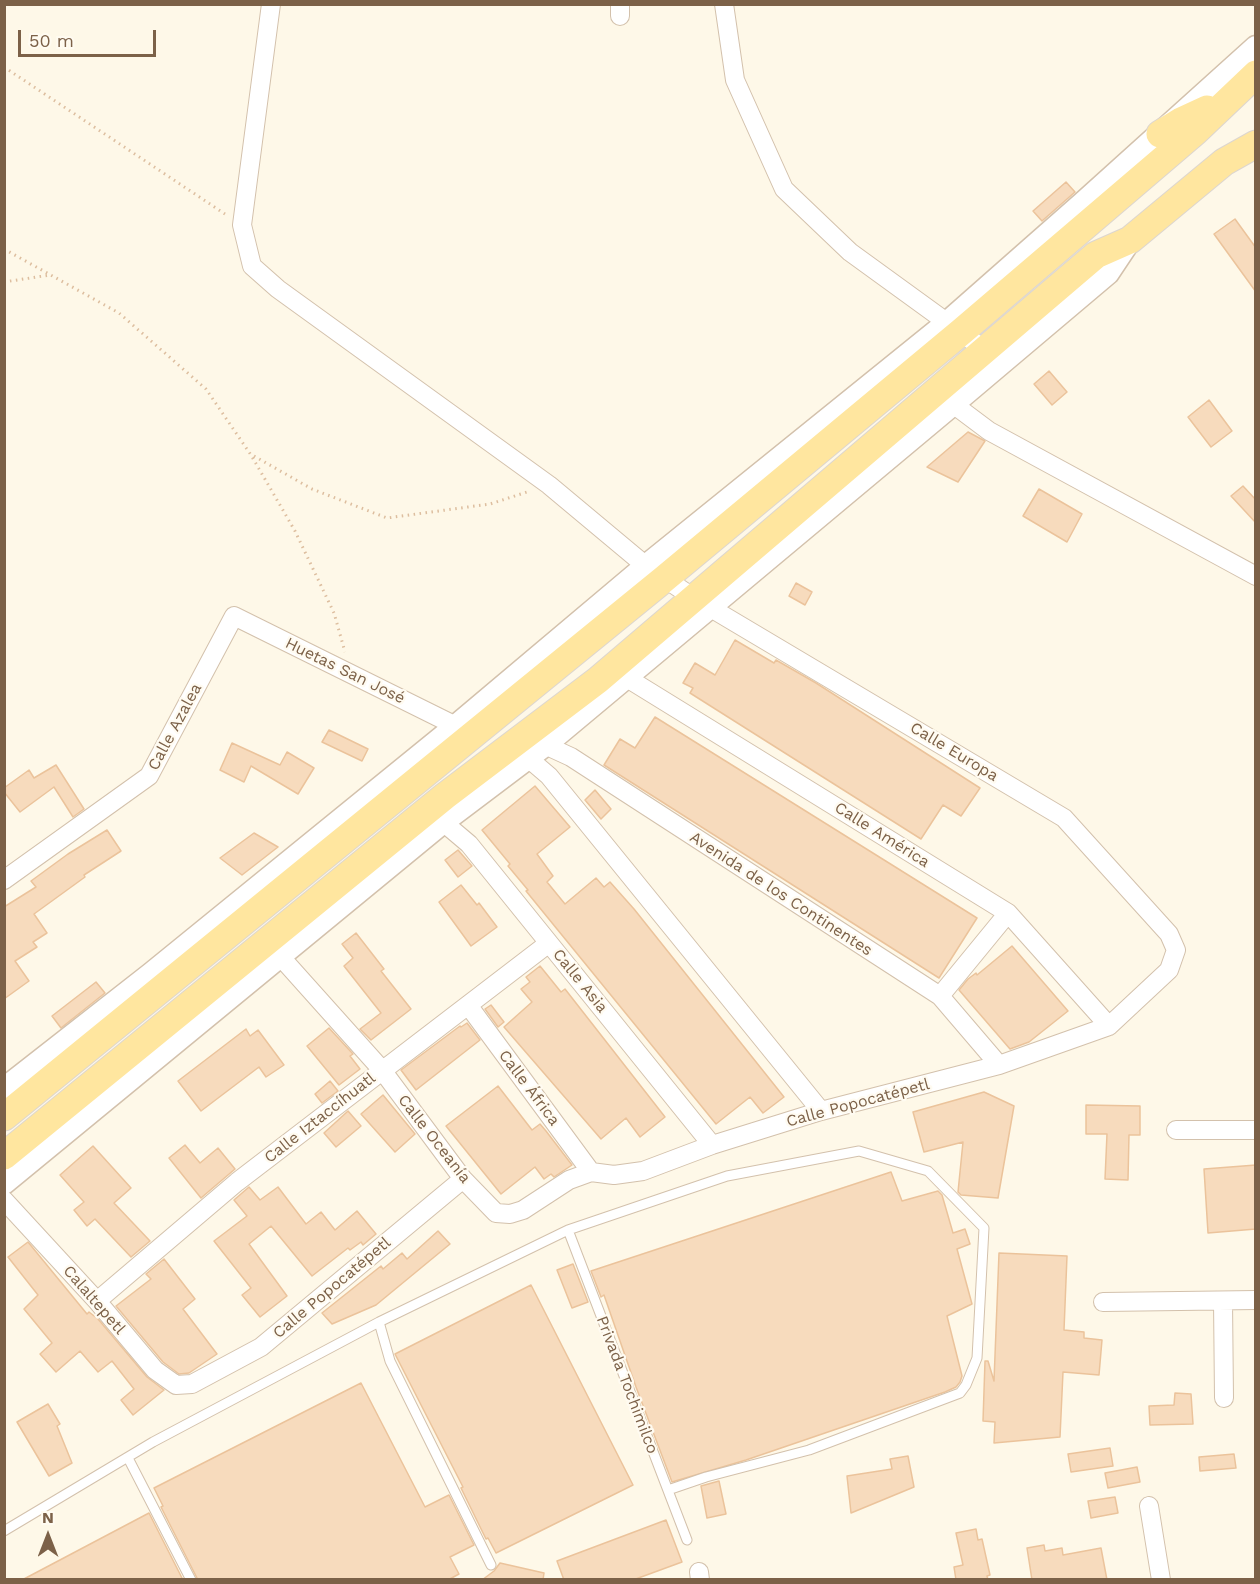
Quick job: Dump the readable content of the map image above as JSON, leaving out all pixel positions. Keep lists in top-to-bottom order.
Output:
{
  "streets": {
    "street": [
      "Huetas San José",
      "Calle Azalea",
      "Calle Europa",
      "Calle América",
      "Avenida de los Continentes",
      "Calle Asia",
      "Calle África",
      "Calle Popocatépetl",
      "Calle Iztaccíhuatl",
      "Calle Oceanía",
      "Calaltepetl"
    ],
    "lane": ["Privada Tochimilco"]
  },
  "crossings": [
    ["Huetas San José", "Calle Azalea"],
    ["Calle Europa", "Calle Popocatépetl"],
    ["Calle América", "Calle Popocatépetl"],
    ["Avenida de los Continentes", "Calle Popocatépetl"],
    ["Calle Asia", "Calle Popocatépetl"],
    ["Calle Asia", "Calle Iztaccíhuatl"],
    ["Calle África", "Calle Popocatépetl"],
    ["Calle África", "Calle Iztaccíhuatl"],
    ["Calle Popocatépetl", "Calle Oceanía"],
    ["Calle Popocatépetl", "Calaltepetl"],
    ["Calle Iztaccíhuatl", "Calle Oceanía"],
    ["Calle Iztaccíhuatl", "Calaltepetl"]
  ],
  "scale_bar": "50 m",
  "north": "top"
}
